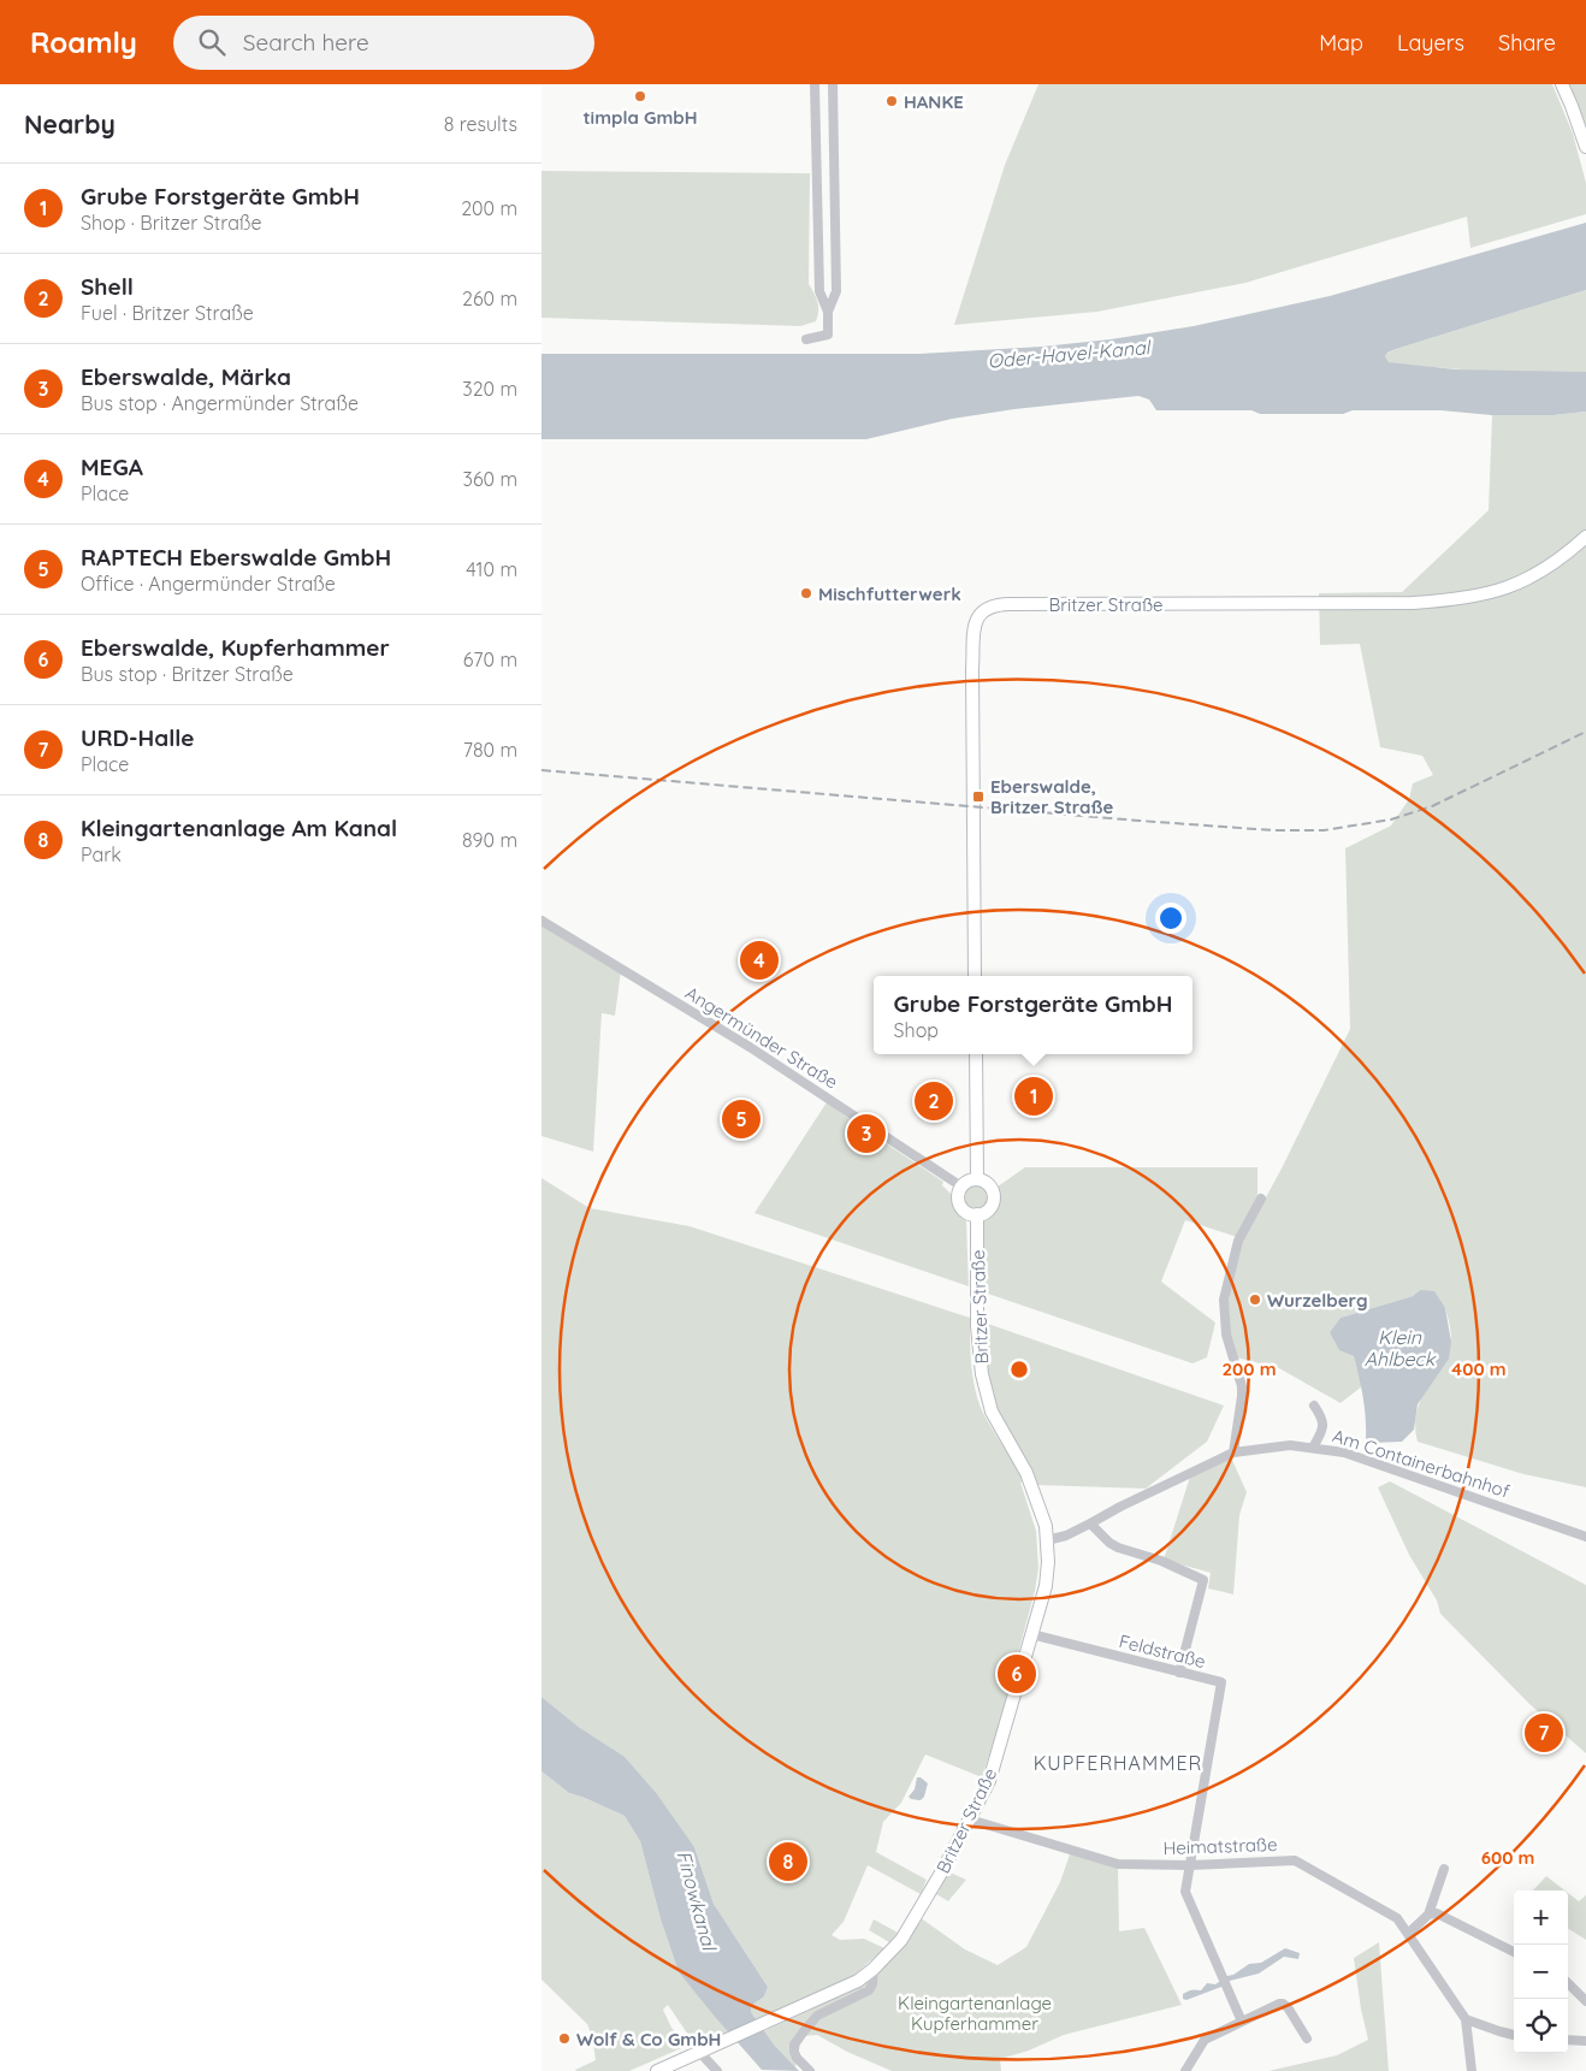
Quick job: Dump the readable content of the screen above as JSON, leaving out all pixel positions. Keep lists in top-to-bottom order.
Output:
{
  "streets": {
    "main road": ["Britzer Straße"],
    "street": [
      "Angermünder Straße",
      "Am Containerbahnhof",
      "Feldstraße",
      "Heimatstraße"
    ]
  },
  "crossings": [
    ["Britzer Straße", "Angermünder Straße"],
    ["Britzer Straße", "Am Containerbahnhof"],
    ["Britzer Straße", "Feldstraße"],
    ["Britzer Straße", "Heimatstraße"],
    ["Feldstraße", "Heimatstraße"]
  ],
  "districts": ["KUPFERHAMMER"],
  "water": ["Oder-Havel-Kanal", "Klein Ahlbeck", "Finowkanal"],
  "parks": ["Kleingartenanlage Kupferhammer"],
  "places": {
    "other": [
      "timpla GmbH",
      "HANKE",
      "Mischfutterwerk",
      "Wurzelberg",
      "Wolf & Co GmbH"
    ],
    "transit": ["Eberswalde, Britzer Straße"]
  },
  "page": {
    "header": "Roamly",
    "search": "Search here",
    "nav": ["Map", "Layers", "Share"],
    "heading": ["Nearby", "8 results"],
    "list": [
      {
        "mark": "1",
        "name": "Grube Forstgeräte GmbH",
        "note": "Shop · Britzer Straße",
        "value": "200 m"
      },
      {
        "mark": "2",
        "name": "Shell",
        "note": "Fuel · Britzer Straße",
        "value": "260 m"
      },
      {
        "mark": "3",
        "name": "Eberswalde, Märka",
        "note": "Bus stop · Angermünder Straße",
        "value": "320 m"
      },
      {
        "mark": "4",
        "name": "MEGA",
        "note": "Place",
        "value": "360 m"
      },
      {
        "mark": "5",
        "name": "RAPTECH Eberswalde GmbH",
        "note": "Office · Angermünder Straße",
        "value": "410 m"
      },
      {
        "mark": "6",
        "name": "Eberswalde, Kupferhammer",
        "note": "Bus stop · Britzer Straße",
        "value": "670 m"
      },
      {
        "mark": "7",
        "name": "URD-Halle",
        "note": "Place",
        "value": "780 m"
      },
      {
        "mark": "8",
        "name": "Kleingartenanlage Am Kanal",
        "note": "Park",
        "value": "890 m"
      }
    ],
    "pins": [
      "4",
      "1",
      "2",
      "5",
      "3",
      "6",
      "7",
      "8"
    ],
    "popup": ["Grube Forstgeräte GmbH", "Shop"],
    "map_buttons": ["+", "−"]
  },
  "rings": ["200 m", "400 m", "600 m"]
}
